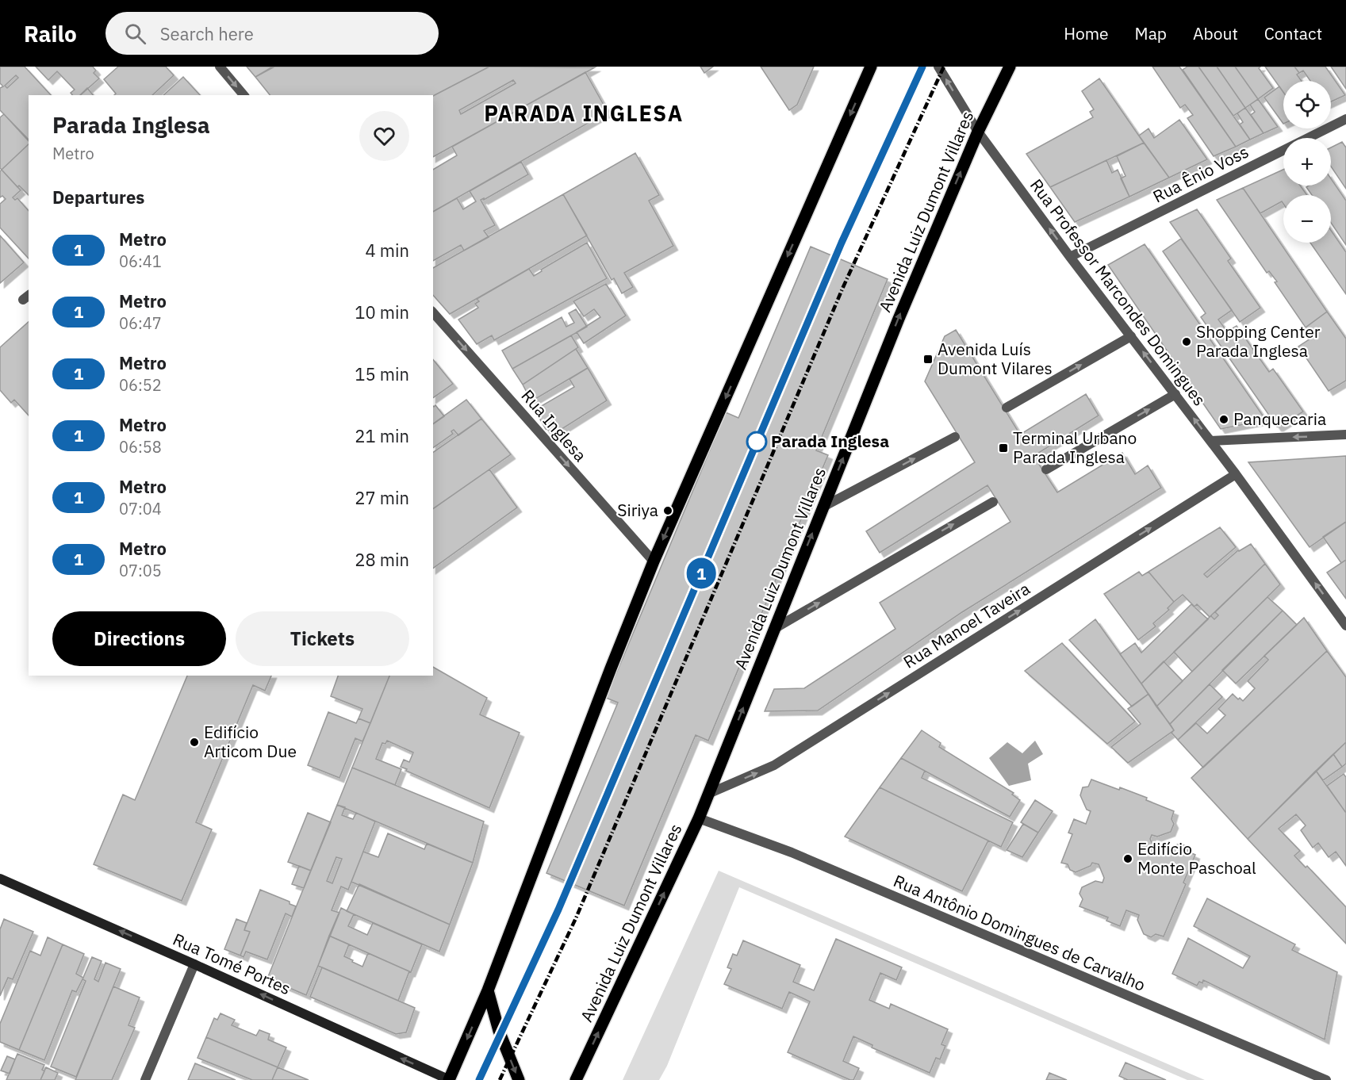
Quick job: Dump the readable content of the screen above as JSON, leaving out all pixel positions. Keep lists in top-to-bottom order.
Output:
{
  "streets": {
    "main road": ["Avenida Luiz Dumont Villares", "Rua Tomé Portes"],
    "street": [
      "Rua Ênio Voss",
      "Rua Professor Marcondes Domingues",
      "Rua Inglesa",
      "Rua Manoel Taveira",
      "Rua Antônio Domingues de Carvalho"
    ]
  },
  "crossings": [
    ["Rua Ênio Voss", "Rua Professor Marcondes Domingues"],
    ["Avenida Luiz Dumont Villares", "Rua Professor Marcondes Domingues"],
    ["Avenida Luiz Dumont Villares", "Rua Manoel Taveira"],
    ["Avenida Luiz Dumont Villares", "Rua Antônio Domingues de Carvalho"],
    ["Rua Professor Marcondes Domingues", "Rua Manoel Taveira"]
  ],
  "one_way": [
    "Avenida Luiz Dumont Villares",
    "Rua Professor Marcondes Domingues",
    "Rua Inglesa",
    "Rua Manoel Taveira",
    "Rua Tomé Portes"
  ],
  "districts": ["PARADA INGLESA"],
  "places": {
    "other": [
      "Shopping Center Parada Inglesa",
      "Panquecaria",
      "Parada Inglesa",
      "Siriya",
      "Edifício Articom Due",
      "Edifício Monte Paschoal"
    ],
    "transit": ["Avenida Luís Dumont Vilares", "Terminal Urbano Parada Inglesa"]
  },
  "lines": ["metro line 1"],
  "page": {
    "header": "Railo",
    "search": "Search here",
    "nav": [
      "Home",
      "Map",
      "About",
      "Contact"
    ],
    "on_map": "1",
    "map_buttons": ["+", "−"],
    "heading": [
      ["Parada Inglesa", "Metro"],
      "Departures"
    ],
    "list": [
      {
        "mark": "1",
        "name": "Metro",
        "note": "06:41",
        "value": "4 min"
      },
      {
        "mark": "1",
        "name": "Metro",
        "note": "06:47",
        "value": "10 min"
      },
      {
        "mark": "1",
        "name": "Metro",
        "note": "06:52",
        "value": "15 min"
      },
      {
        "mark": "1",
        "name": "Metro",
        "note": "06:58",
        "value": "21 min"
      },
      {
        "mark": "1",
        "name": "Metro",
        "note": "07:04",
        "value": "27 min"
      },
      {
        "mark": "1",
        "name": "Metro",
        "note": "07:05",
        "value": "28 min"
      }
    ],
    "buttons": ["Directions", "Tickets"]
  }
}
